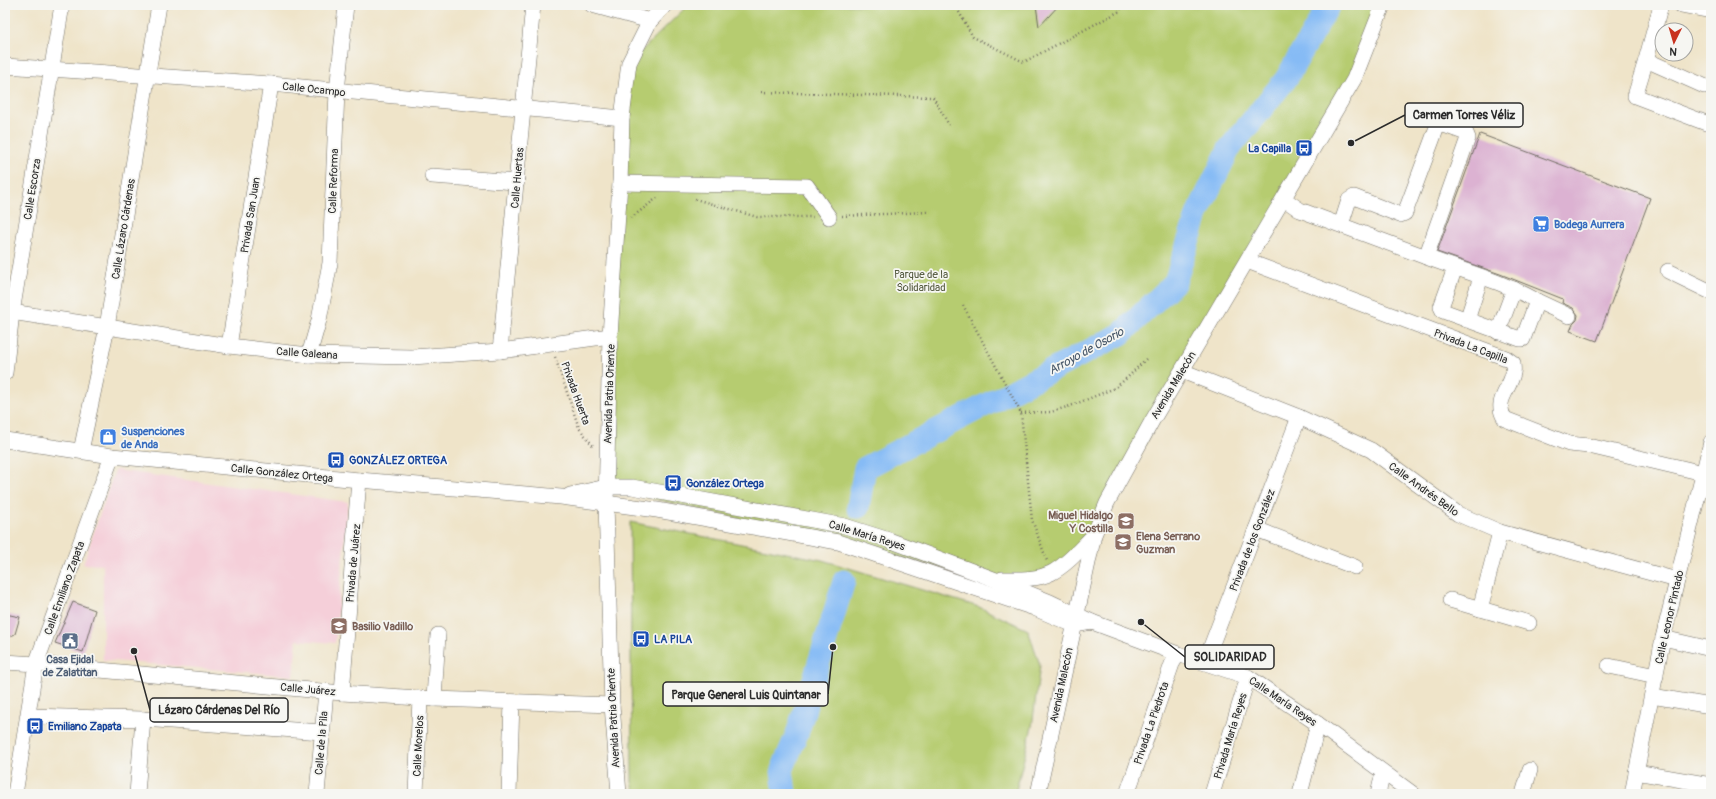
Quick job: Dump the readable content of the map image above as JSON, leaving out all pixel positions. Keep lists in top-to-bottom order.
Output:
{
  "streets": {
    "street": [
      "Calle Ocampo",
      "Calle Huertas",
      "Calle Reforma",
      "Calle Escorza",
      "Privada San Juan",
      "Calle Lázaro Cárdenas",
      "Privada La Capilla",
      "Calle Galeana",
      "Avenida Malecón",
      "Avenida Patria Oriente",
      "Calle González Ortega",
      "Calle Andrés Bello",
      "Calle María Reyes",
      "Privada de los González",
      "Privada de Juárez",
      "Calle Emiliano Zapata",
      "Calle Leonor Pintado",
      "Calle Juárez",
      "Privada La Piedrota",
      "Privada María Reyes",
      "Calle de la Pila",
      "Calle Morelos"
    ],
    "path": ["Privada Huerta"]
  },
  "crossings": [
    ["Calle Ocampo", "Calle Huertas"],
    ["Calle Ocampo", "Calle Reforma"],
    ["Calle Ocampo", "Calle Escorza"],
    ["Calle Ocampo", "Privada San Juan"],
    ["Calle Ocampo", "Calle Lázaro Cárdenas"],
    ["Calle Ocampo", "Avenida Patria Oriente"],
    ["Calle Huertas", "Calle Galeana"],
    ["Calle Reforma", "Calle Galeana"],
    ["Calle Escorza", "Calle Galeana"],
    ["Privada San Juan", "Calle Galeana"],
    ["Calle Lázaro Cárdenas", "Calle Galeana"],
    ["Calle Lázaro Cárdenas", "Calle González Ortega"],
    ["Privada La Capilla", "Avenida Malecón"],
    ["Privada La Capilla", "Calle Leonor Pintado"],
    ["Calle Galeana", "Privada Huerta"],
    ["Calle Galeana", "Avenida Patria Oriente"],
    ["Avenida Malecón", "Calle Andrés Bello"],
    ["Avenida Malecón", "Calle María Reyes"],
    ["Privada Huerta", "Avenida Patria Oriente"],
    ["Avenida Patria Oriente", "Calle González Ortega"],
    ["Avenida Patria Oriente", "Calle María Reyes"],
    ["Avenida Patria Oriente", "Calle Juárez"],
    ["Calle González Ortega", "Calle María Reyes"],
    ["Calle González Ortega", "Privada de Juárez"],
    ["Calle González Ortega", "Calle Emiliano Zapata"],
    ["Calle Andrés Bello", "Privada de los González"],
    ["Calle Andrés Bello", "Calle Leonor Pintado"],
    ["Calle María Reyes", "Privada de los González"],
    ["Calle María Reyes", "Privada La Piedrota"],
    ["Calle María Reyes", "Privada María Reyes"],
    ["Privada de Juárez", "Calle Juárez"],
    ["Calle Emiliano Zapata", "Calle Juárez"],
    ["Calle Juárez", "Calle de la Pila"],
    ["Calle Juárez", "Calle Morelos"]
  ],
  "water": ["Arroyo de Osorio"],
  "parks": ["Parque de la Solidaridad"],
  "places": {
    "other": [
      "Carmen Torres Véliz",
      "SOLIDARIDAD",
      "Parque General Luis Quintanar",
      "Lázaro Cárdenas Del Río"
    ],
    "bus stop": [
      "La Capilla",
      "GONZÁLEZ ORTEGA",
      "González Ortega",
      "LA PILA",
      "Emiliano Zapata"
    ],
    "supermarket": ["Bodega Aurrera"],
    "shop": ["Suspenciones de Anda"],
    "school or university": ["Miguel Hidalgo Y Costilla", "Elena Serrano Guzman", "Basilio Vadillo"],
    "public building": ["Casa Ejidal de Zalatitan"]
  },
  "north": "bottom"
}
